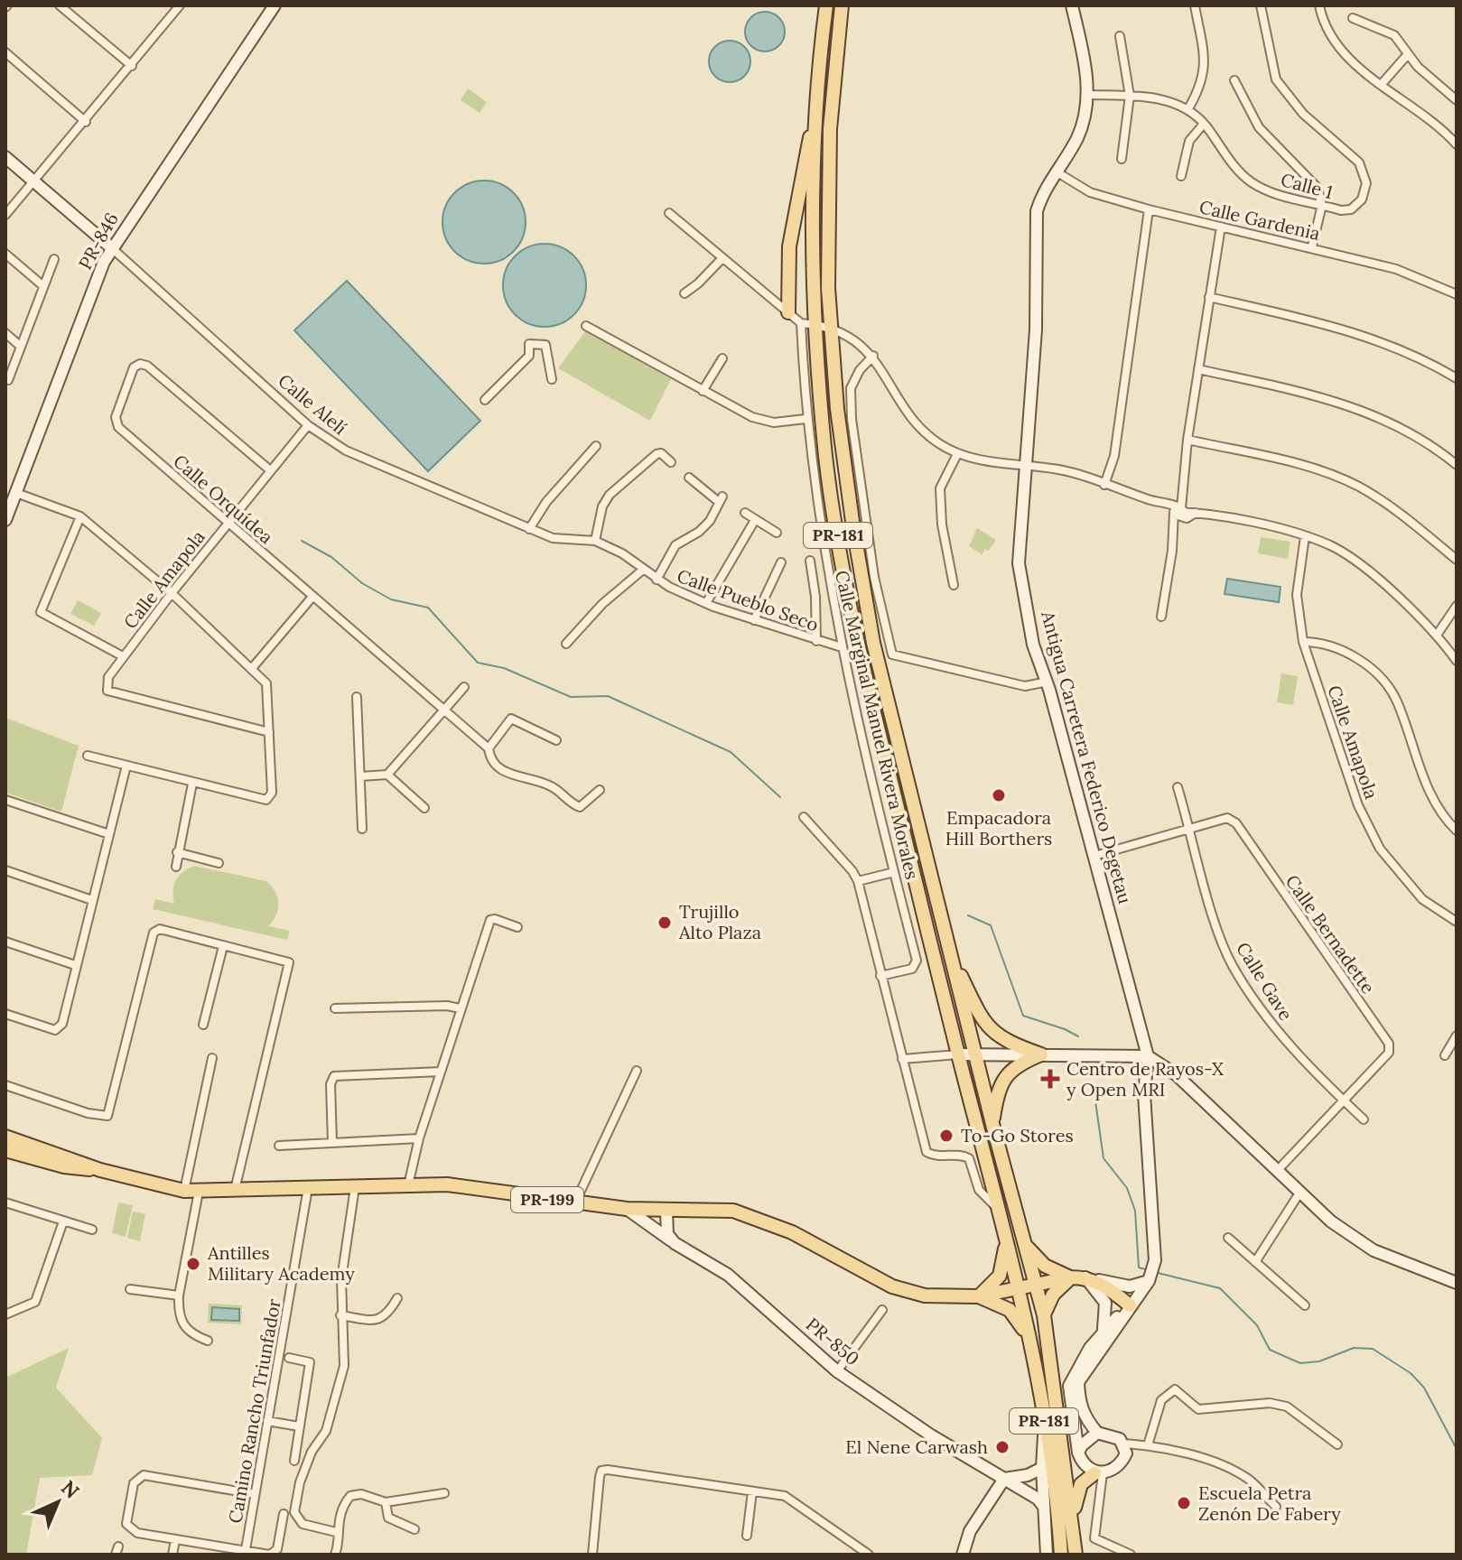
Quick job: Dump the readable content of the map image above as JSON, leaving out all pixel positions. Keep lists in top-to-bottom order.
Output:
{
  "streets": {
    "main road": ["PR-181", "PR-199"],
    "street": [
      "Calle 1",
      "Calle Gardenia",
      "PR-846",
      "Calle Alelí",
      "Calle Orquídea",
      "Calle Amapola",
      "Calle Pueblo Seco",
      "Calle Marginal Manuel Rivera Morales",
      "Antigua Carretera Federico Degetau",
      "Calle Bernadette",
      "Calle Gave",
      "PR-850",
      "Camino Rancho Triunfador"
    ]
  },
  "crossings": [
    ["Calle 1", "Antigua Carretera Federico Degetau"],
    ["Calle Gardenia", "Antigua Carretera Federico Degetau"],
    ["PR-846", "Calle Alelí"],
    ["Calle Alelí", "Calle Amapola"],
    ["Calle Alelí", "Calle Pueblo Seco"],
    ["Calle Orquídea", "Calle Amapola"],
    ["PR-181", "PR-199"],
    ["Calle Pueblo Seco", "Calle Marginal Manuel Rivera Morales"],
    ["Antigua Carretera Federico Degetau", "Calle Bernadette"],
    ["Calle Bernadette", "Calle Gave"],
    ["PR-199", "PR-850"],
    ["PR-199", "Camino Rancho Triunfador"]
  ],
  "places": {
    "other": [
      "Empacadora Hill Borthers",
      "Trujillo Alto Plaza",
      "To-Go Stores",
      "Antilles Military Academy",
      "El Nene Carwash",
      "Escuela Petra Zenón De Fabery"
    ],
    "health": ["Centro de Rayos-X y Open MRI"]
  },
  "north": "top right"
}
